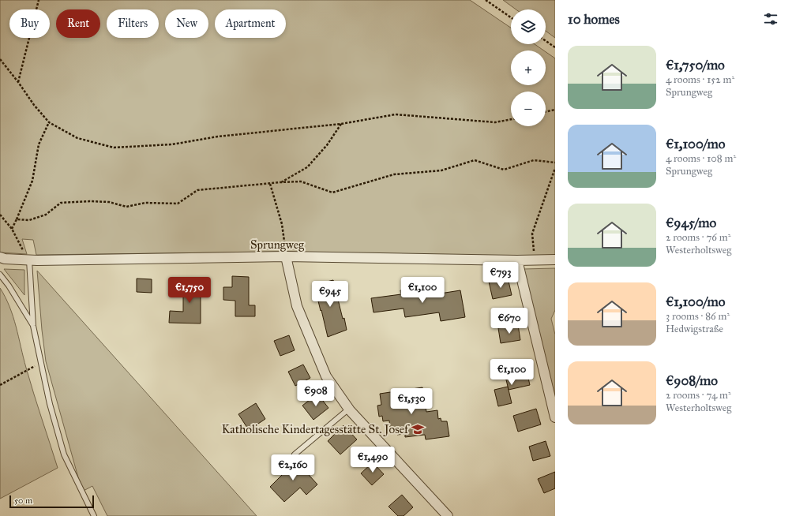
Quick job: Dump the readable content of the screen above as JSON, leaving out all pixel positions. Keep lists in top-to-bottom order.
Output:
{
  "streets": {
    "street": ["Sprungweg"]
  },
  "places": {
    "school or university": ["Katholische Kindertagesstätte St. Josef"]
  },
  "scale_bar": "50 m",
  "page": {
    "heading": "10 homes",
    "map_buttons": ["+", "−"],
    "chip": [
      "Buy",
      "Rent",
      "Filters",
      "New",
      "Apartment"
    ],
    "list": [
      {
        "name": "€1,750/mo",
        "note": "4 rooms · 152 m² · Sprungweg"
      },
      {
        "name": "€1,100/mo",
        "note": "4 rooms · 108 m² · Sprungweg"
      },
      {
        "name": "€945/mo",
        "note": "2 rooms · 76 m² · Westerholtsweg"
      },
      {
        "name": "€1,100/mo",
        "note": "3 rooms · 86 m² · Hedwigstraße"
      },
      {
        "name": "€908/mo",
        "note": "2 rooms · 74 m² · Westerholtsweg"
      }
    ],
    "price": [
      "€793",
      "€1,750",
      "€1,100",
      "€945",
      "€670",
      "€1,100",
      "€908",
      "€1,530",
      "€1,490",
      "€2,160"
    ],
    "scale": "50 m"
  }
}
